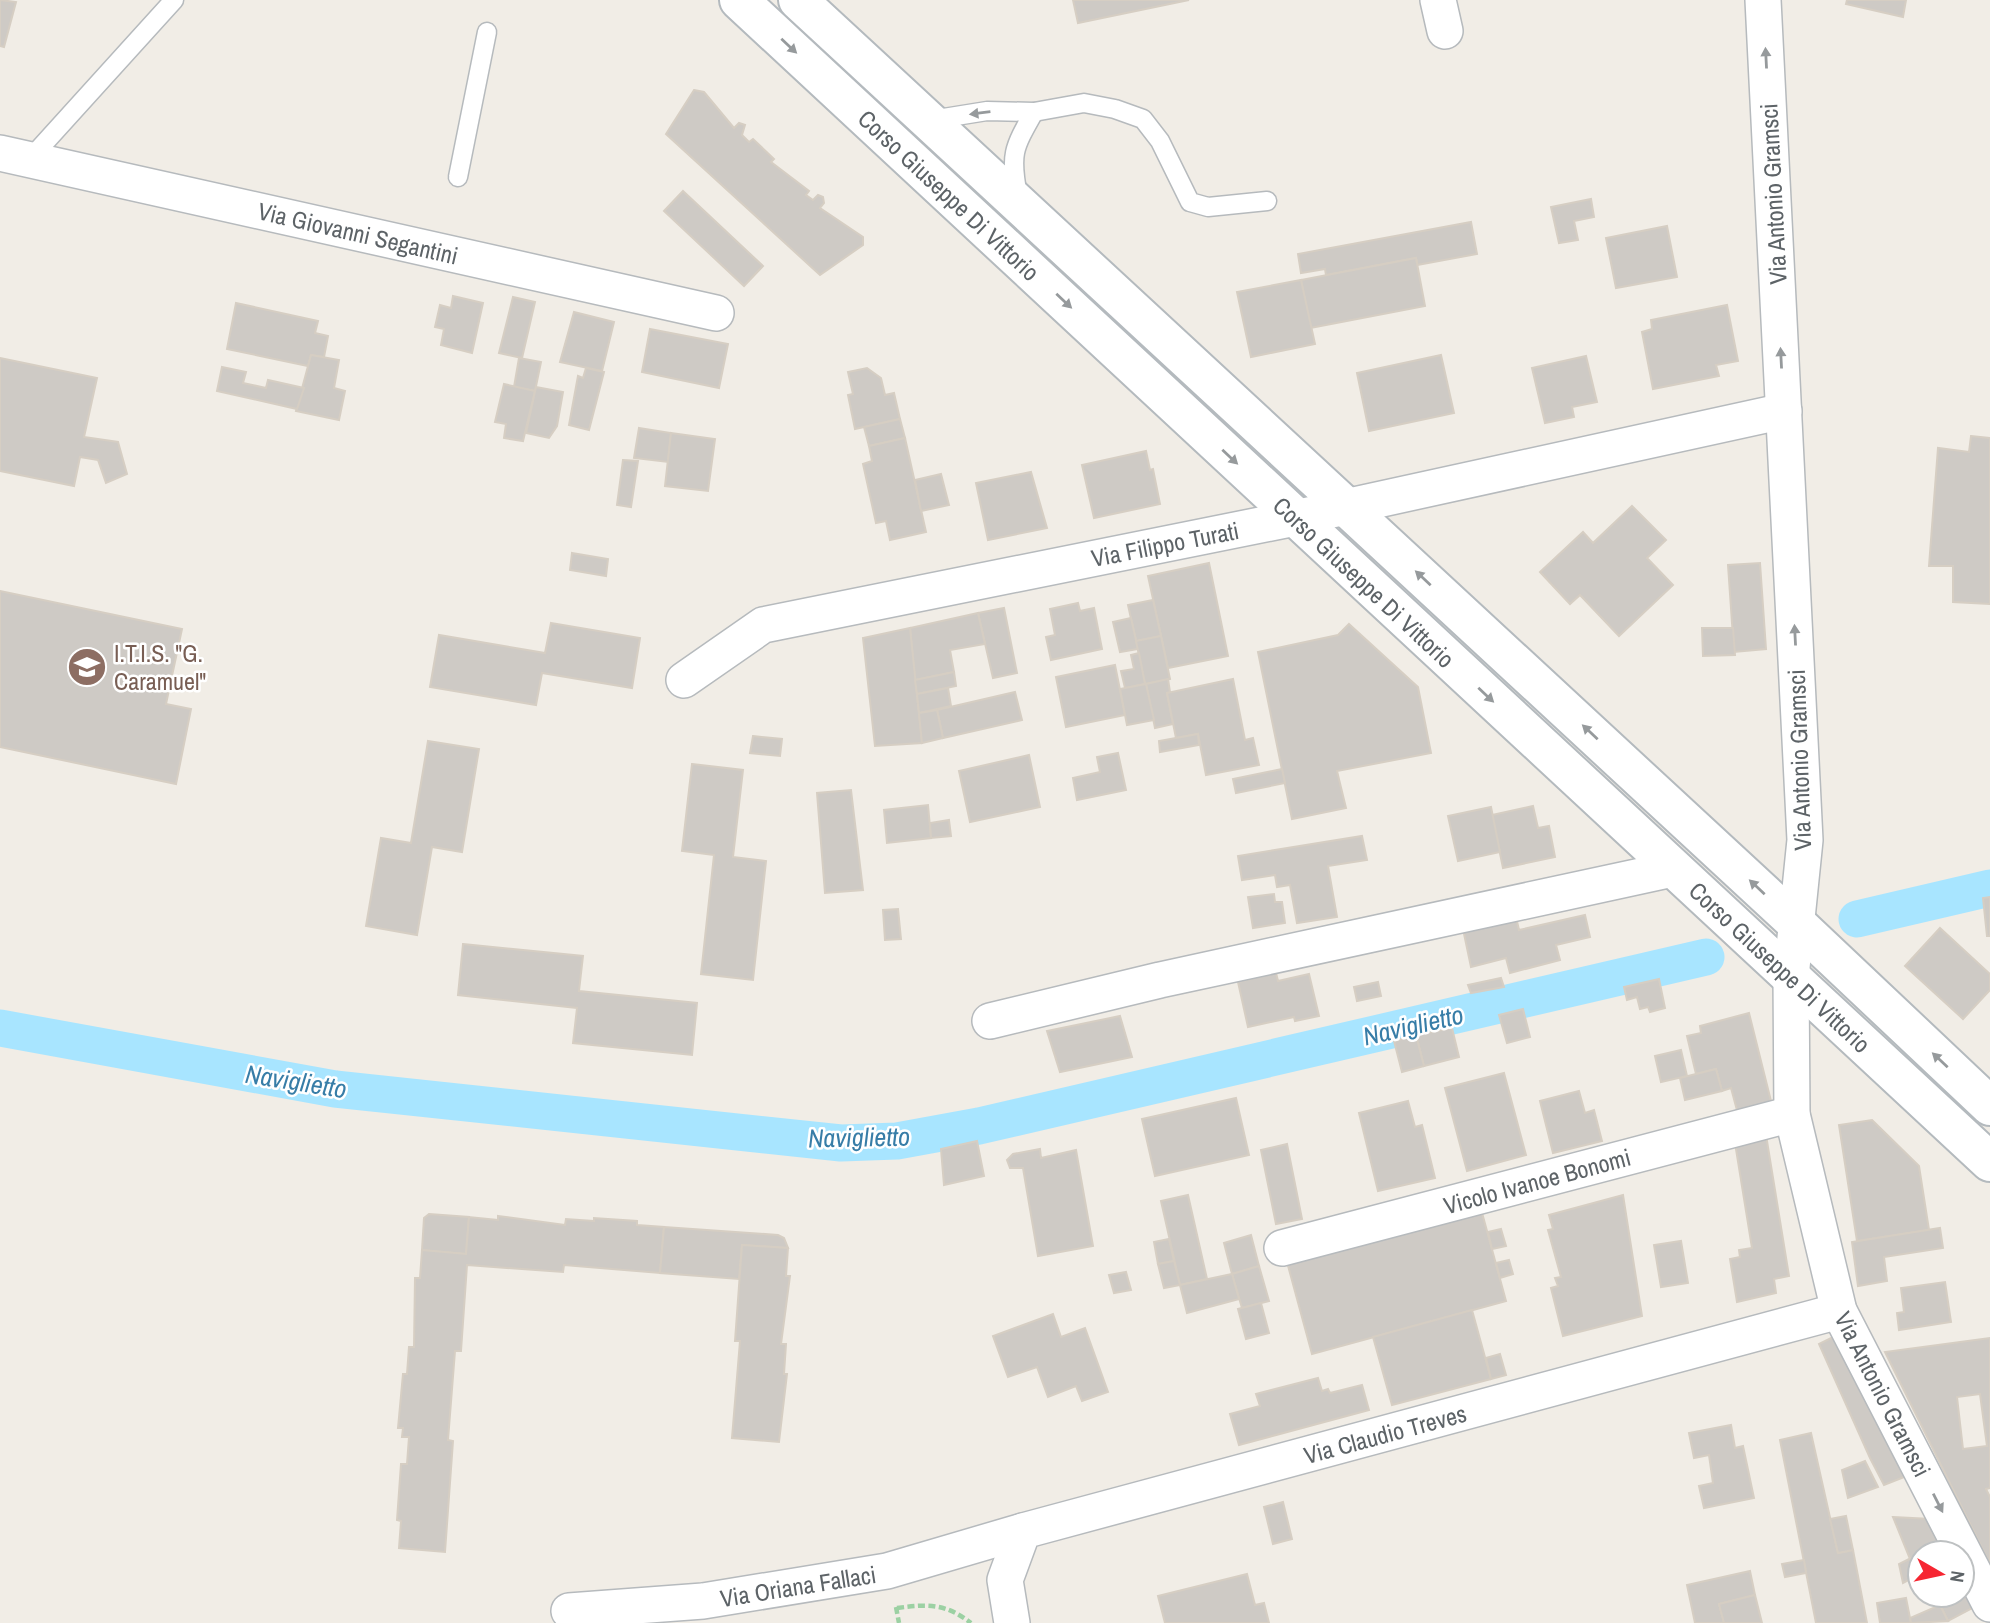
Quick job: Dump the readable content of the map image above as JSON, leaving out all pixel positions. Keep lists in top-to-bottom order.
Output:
{
  "streets": {
    "main road": ["Corso Giuseppe Di Vittorio"],
    "street": [
      "Via Antonio Gramsci",
      "Via Giovanni Segantini",
      "Via Filippo Turati",
      "Vicolo Ivanoe Bonomi",
      "Via Claudio Treves",
      "Via Oriana Fallaci"
    ]
  },
  "crossings": [
    ["Via Antonio Gramsci", "Corso Giuseppe Di Vittorio"],
    ["Via Antonio Gramsci", "Via Filippo Turati"],
    ["Via Antonio Gramsci", "Vicolo Ivanoe Bonomi"],
    ["Via Antonio Gramsci", "Via Claudio Treves"],
    ["Corso Giuseppe Di Vittorio", "Via Filippo Turati"],
    ["Via Claudio Treves", "Via Oriana Fallaci"]
  ],
  "water": ["Naviglietto"],
  "places": {
    "school or university": ["I.T.I.S. \"G. Caramuel\""]
  },
  "north": "right"
}
